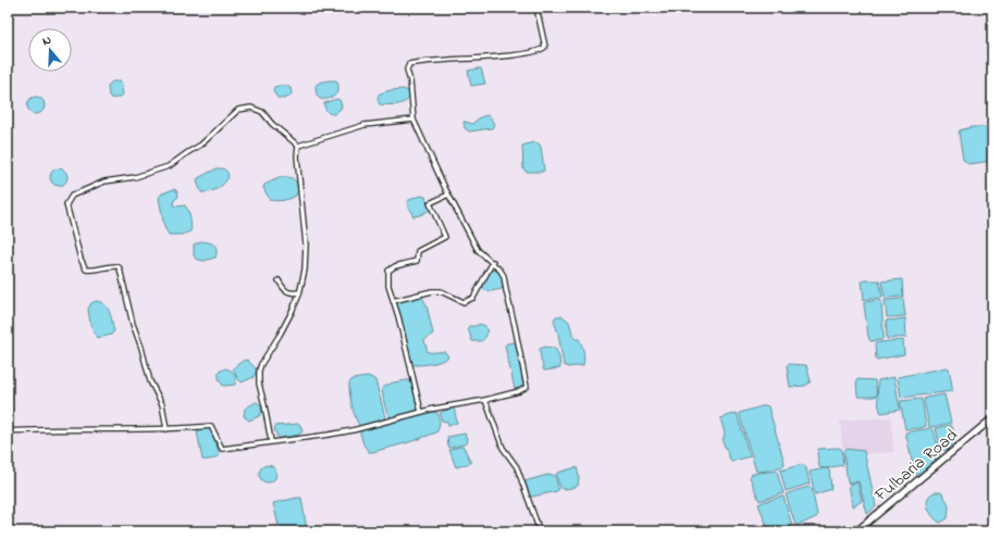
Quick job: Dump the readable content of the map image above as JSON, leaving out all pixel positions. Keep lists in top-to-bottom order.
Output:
{
  "streets": {
    "main road": ["Fulbaria Road"]
  },
  "north": "top"
}
